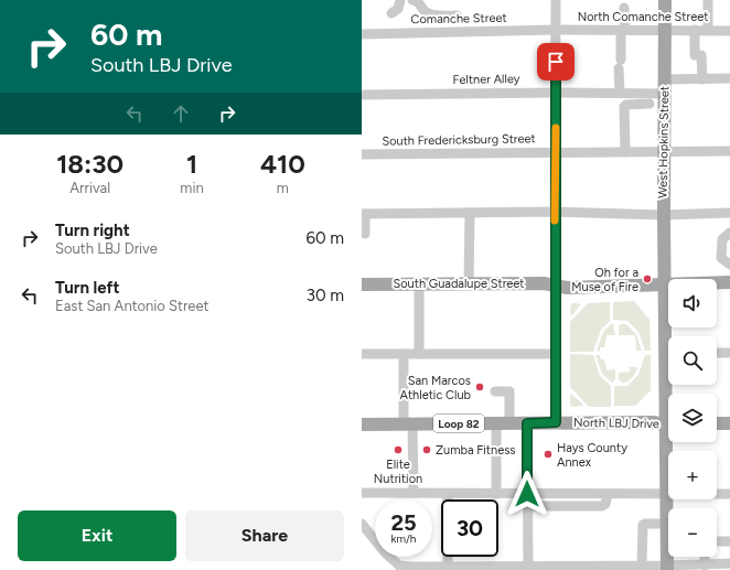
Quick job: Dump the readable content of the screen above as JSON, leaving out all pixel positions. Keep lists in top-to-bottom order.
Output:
{
  "streets": {
    "main road": [
      "West Hopkins Street",
      "South Guadalupe Street",
      "Loop 82",
      "North LBJ Drive"
    ],
    "street": [
      "North Comanche Street",
      "Comanche Street",
      "Feltner Alley",
      "South Fredericksburg Street"
    ]
  },
  "crossings": [
    ["North Comanche Street", "Comanche Street"],
    ["North Comanche Street", "West Hopkins Street"],
    ["Feltner Alley", "West Hopkins Street"],
    ["South Fredericksburg Street", "West Hopkins Street"],
    ["West Hopkins Street", "South Guadalupe Street"],
    ["Loop 82", "North LBJ Drive"]
  ],
  "places": [
    "Oh for a Muse of Fire",
    "San Marcos Athletic Club",
    "Elite Nutrition",
    "Zumba Fitness",
    "Hays County Annex"
  ],
  "page": {
    "turn": ["60 m", "South LBJ Drive"],
    "eta": [
      "18:30",
      "Arrival",
      "1",
      "min",
      "410",
      "m"
    ],
    "list": [
      {
        "name": "Turn right",
        "note": "South LBJ Drive",
        "value": "60 m"
      },
      {
        "name": "Turn left",
        "note": "East San Antonio Street",
        "value": "30 m"
      }
    ],
    "map_buttons": ["+", "−"],
    "speed": "25 km/h",
    "limit": "30",
    "buttons": ["Exit", "Share"]
  }
}
